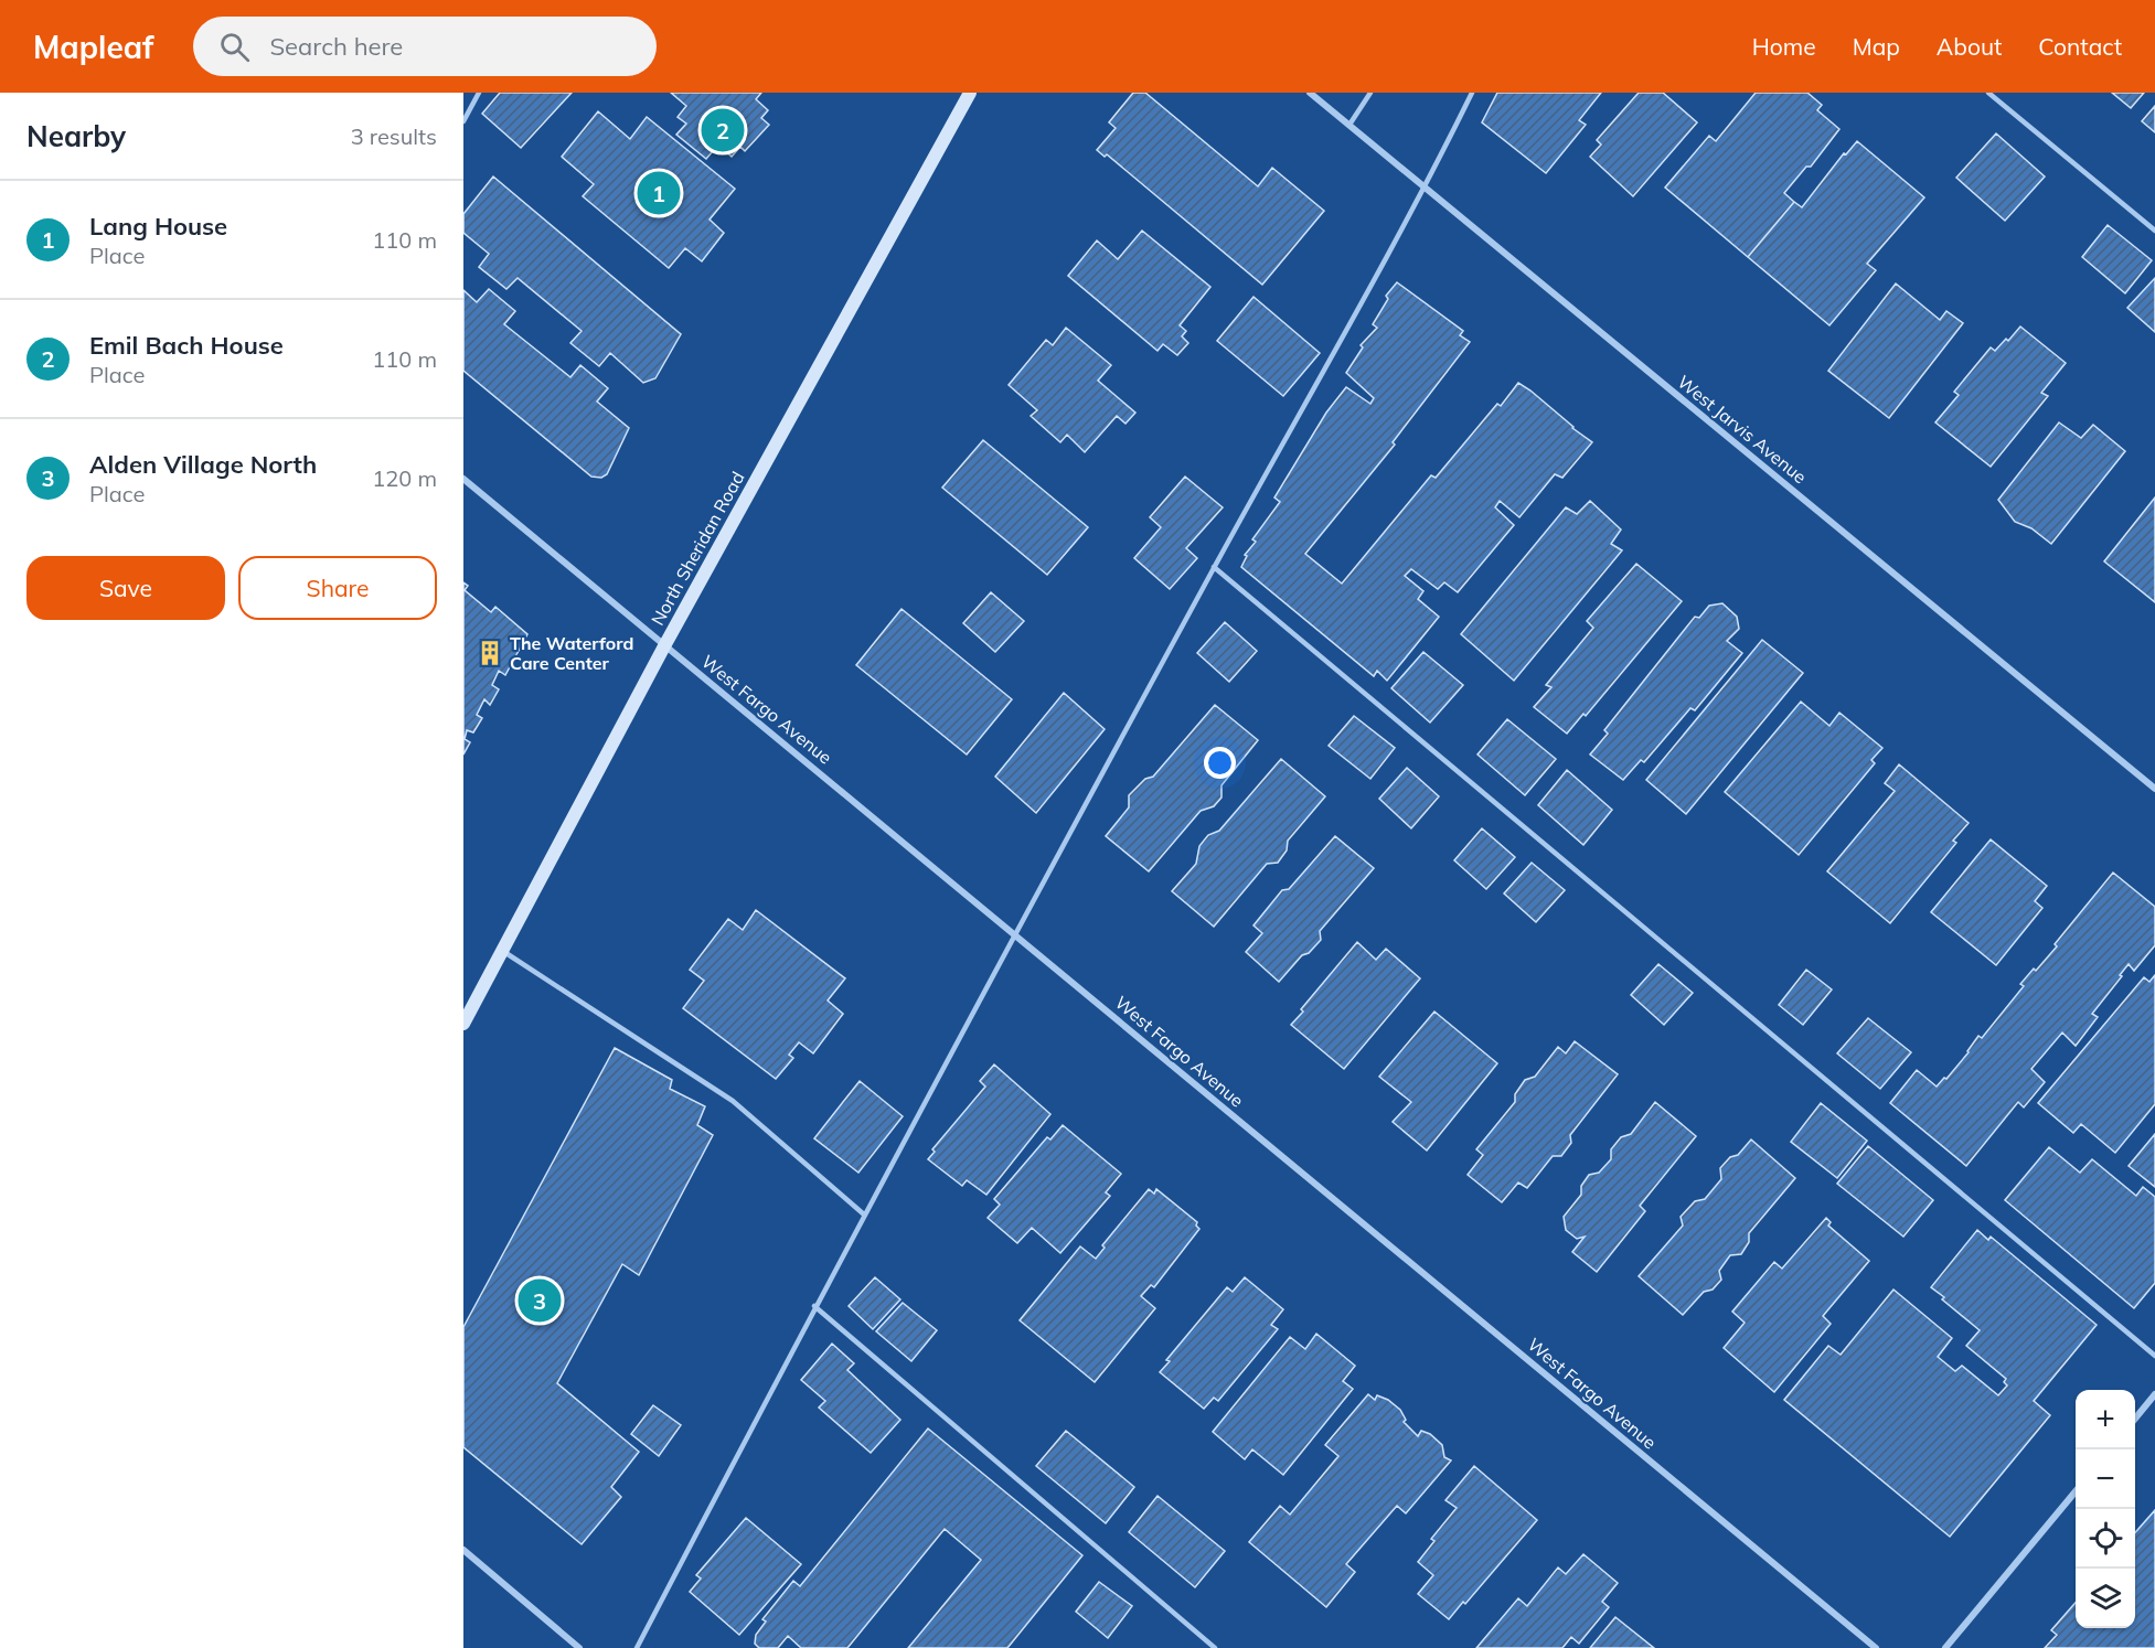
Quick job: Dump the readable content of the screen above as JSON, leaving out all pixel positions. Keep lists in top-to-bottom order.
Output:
{
  "streets": {
    "main road": ["North Sheridan Road"],
    "street": ["West Jarvis Avenue", "West Fargo Avenue"]
  },
  "crossings": [
    ["North Sheridan Road", "West Fargo Avenue"]
  ],
  "places": {
    "building": ["The Waterford Care Center"]
  },
  "page": {
    "header": "Mapleaf",
    "search": "Search here",
    "nav": [
      "Home",
      "Map",
      "About",
      "Contact"
    ],
    "heading": ["Nearby", "3 results"],
    "pins": ["2", "1", "3"],
    "list": [
      {
        "mark": "1",
        "name": "Lang House",
        "note": "Place",
        "value": "110 m"
      },
      {
        "mark": "2",
        "name": "Emil Bach House",
        "note": "Place",
        "value": "110 m"
      },
      {
        "mark": "3",
        "name": "Alden Village North",
        "note": "Place",
        "value": "120 m"
      }
    ],
    "buttons": ["Save", "Share"],
    "map_buttons": ["+", "−"]
  }
}
